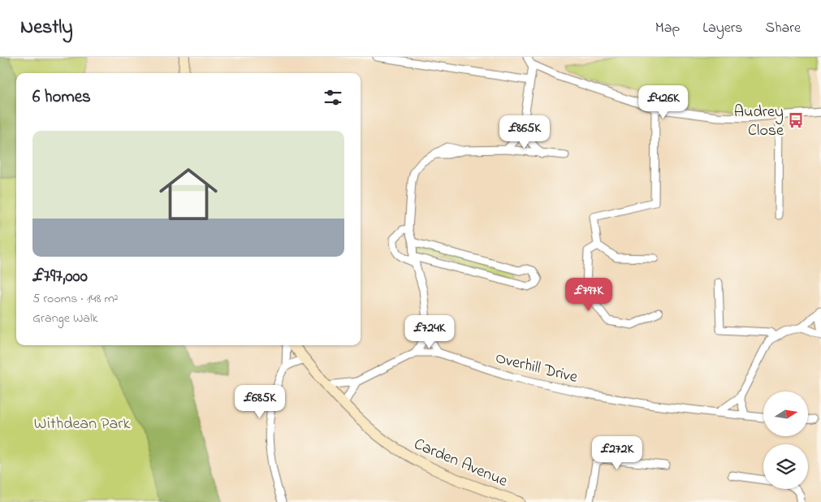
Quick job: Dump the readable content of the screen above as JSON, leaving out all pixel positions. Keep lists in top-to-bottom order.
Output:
{
  "streets": {
    "street": ["Overhill Drive", "Carden Avenue"]
  },
  "crossings": [
    ["Overhill Drive", "Carden Avenue"]
  ],
  "parks": ["Withdean Park"],
  "places": {
    "bus stop": ["Audrey Close"]
  },
  "north": "right",
  "page": {
    "header": "Nestly",
    "nav": ["Map", "Layers", "Share"],
    "heading": "6 homes",
    "price": [
      "£426K",
      "£865K",
      "£797K",
      "£724K",
      "£685K",
      "£272K"
    ],
    "list": [
      {
        "name": "£797,000",
        "note": "5 rooms · 148 m² · Grange Walk"
      }
    ]
  }
}
